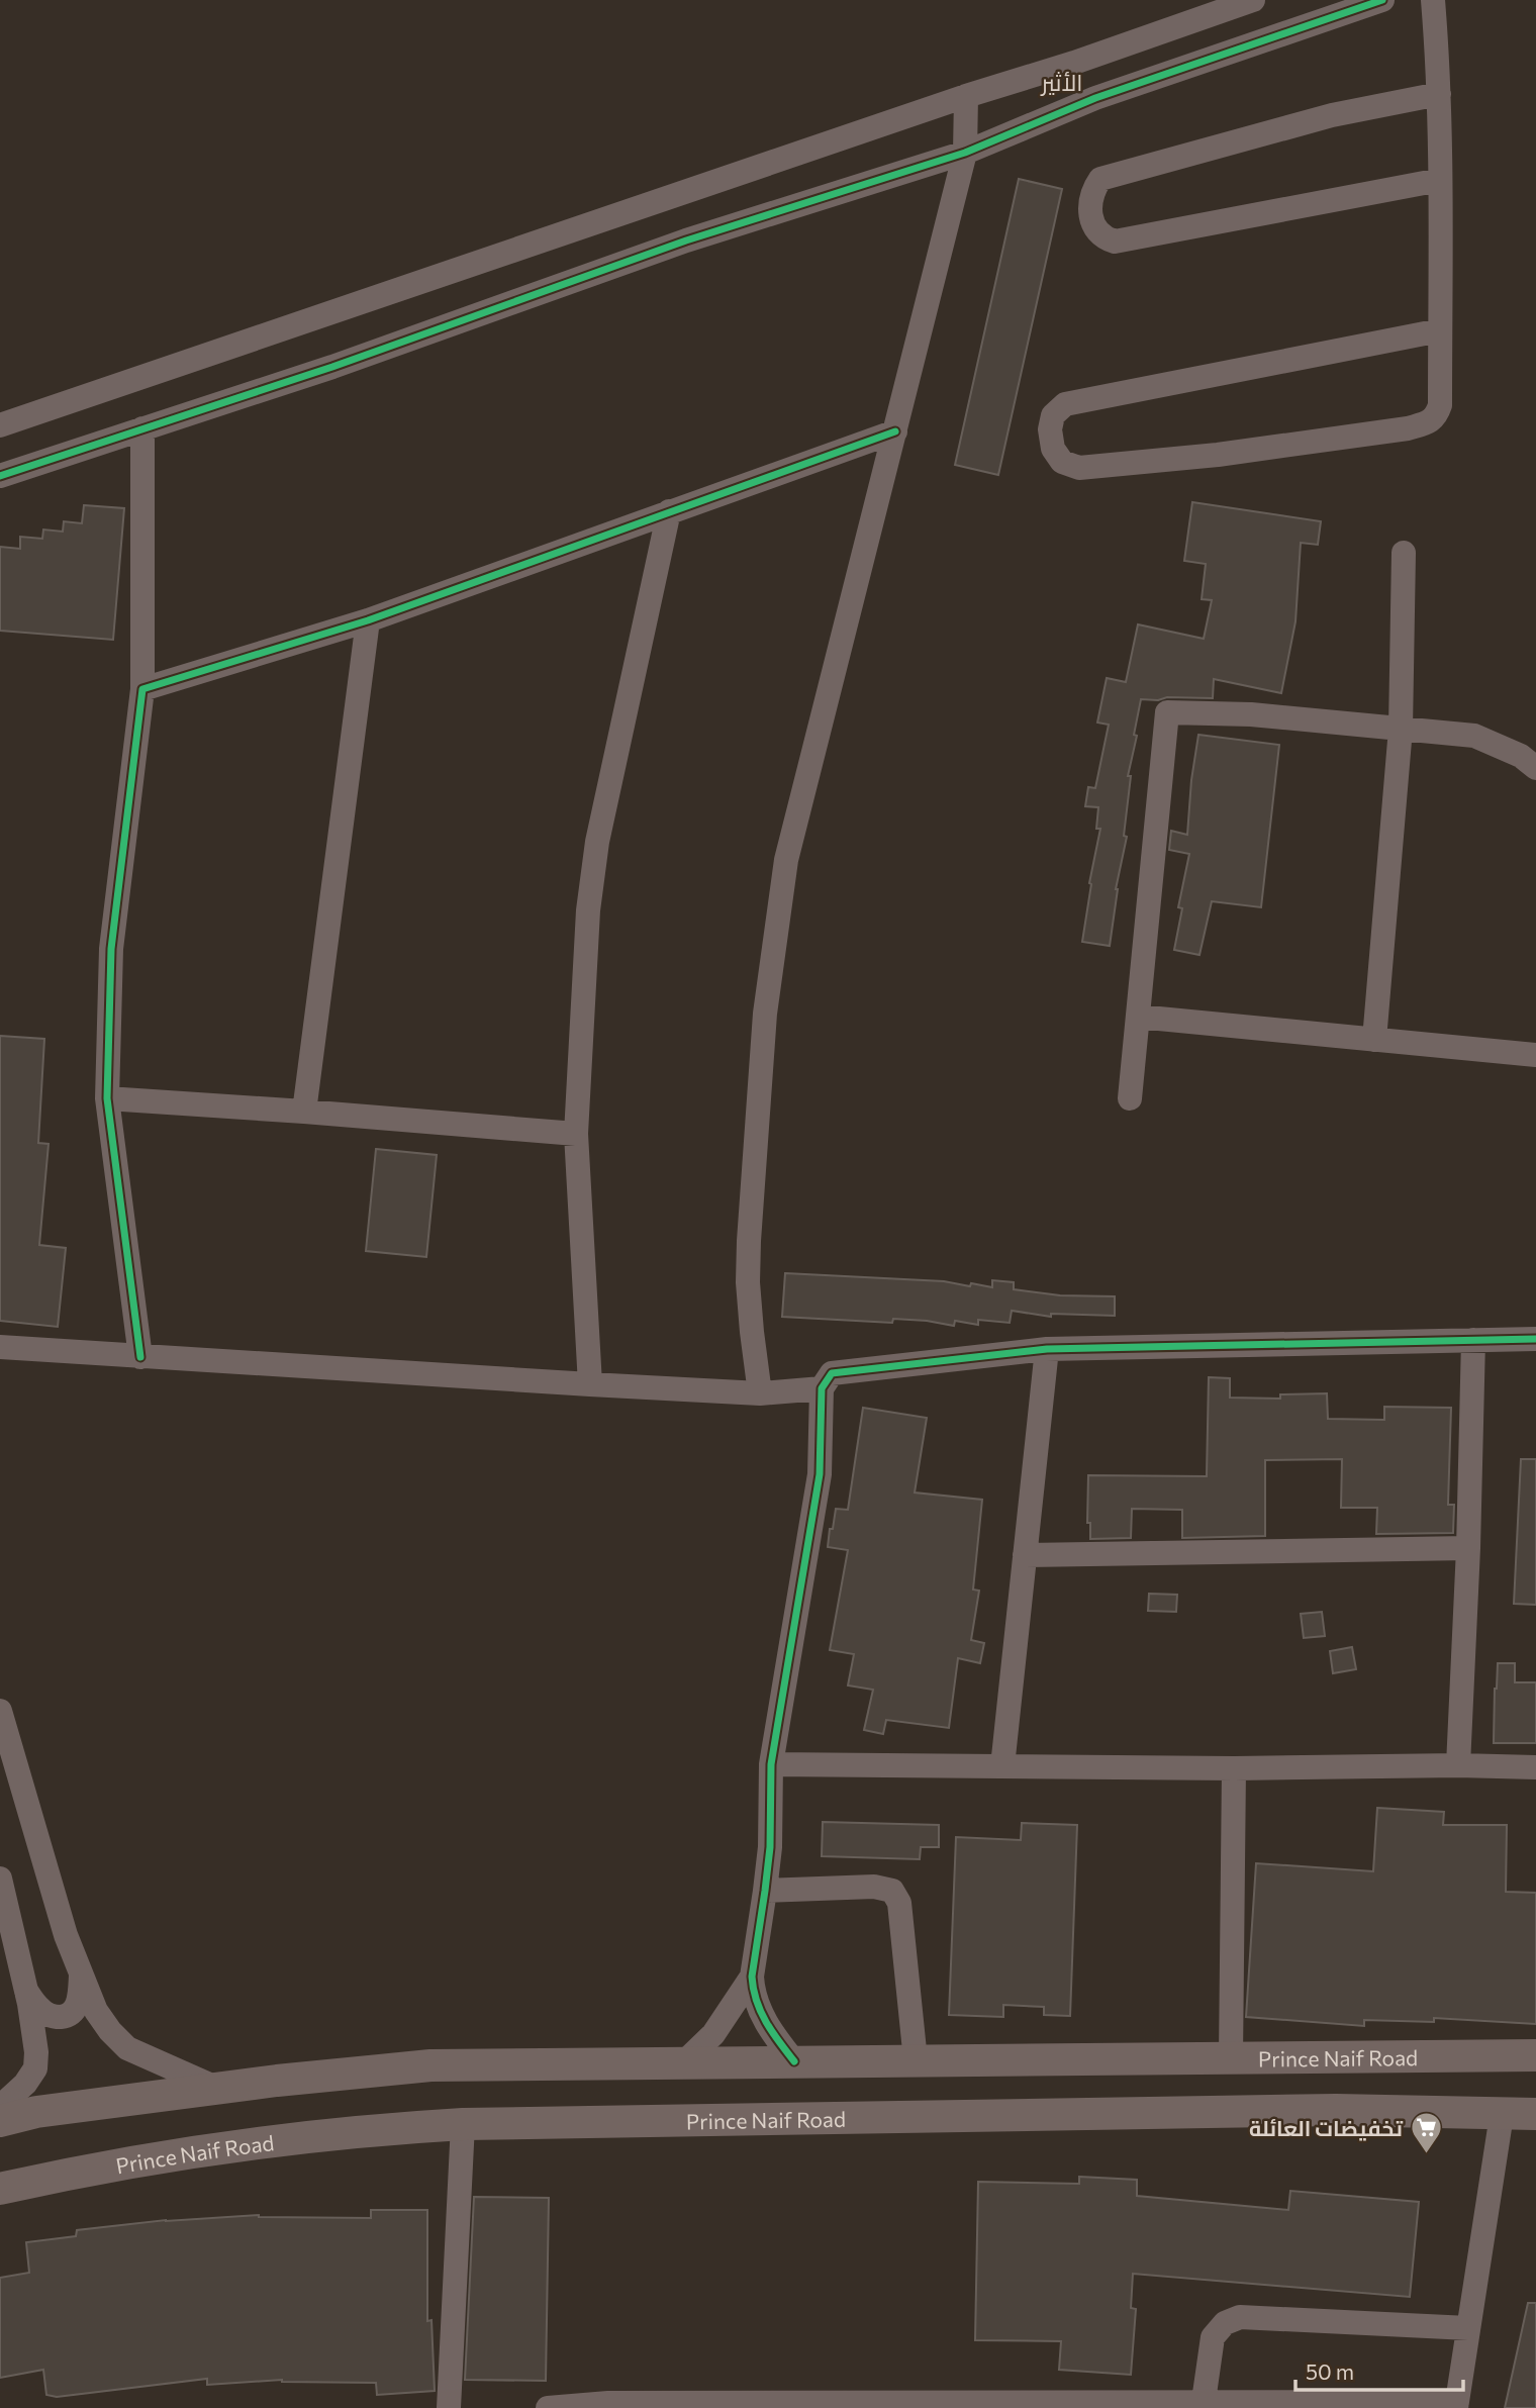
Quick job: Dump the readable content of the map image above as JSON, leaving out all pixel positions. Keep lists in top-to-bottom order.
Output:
{
  "streets": {
    "main road": ["Prince Naif Road"]
  },
  "districts": ["الأثير"],
  "places": {
    "supermarket": ["تخفيضات العائلة"]
  },
  "scale_bar": "50 m"
}
